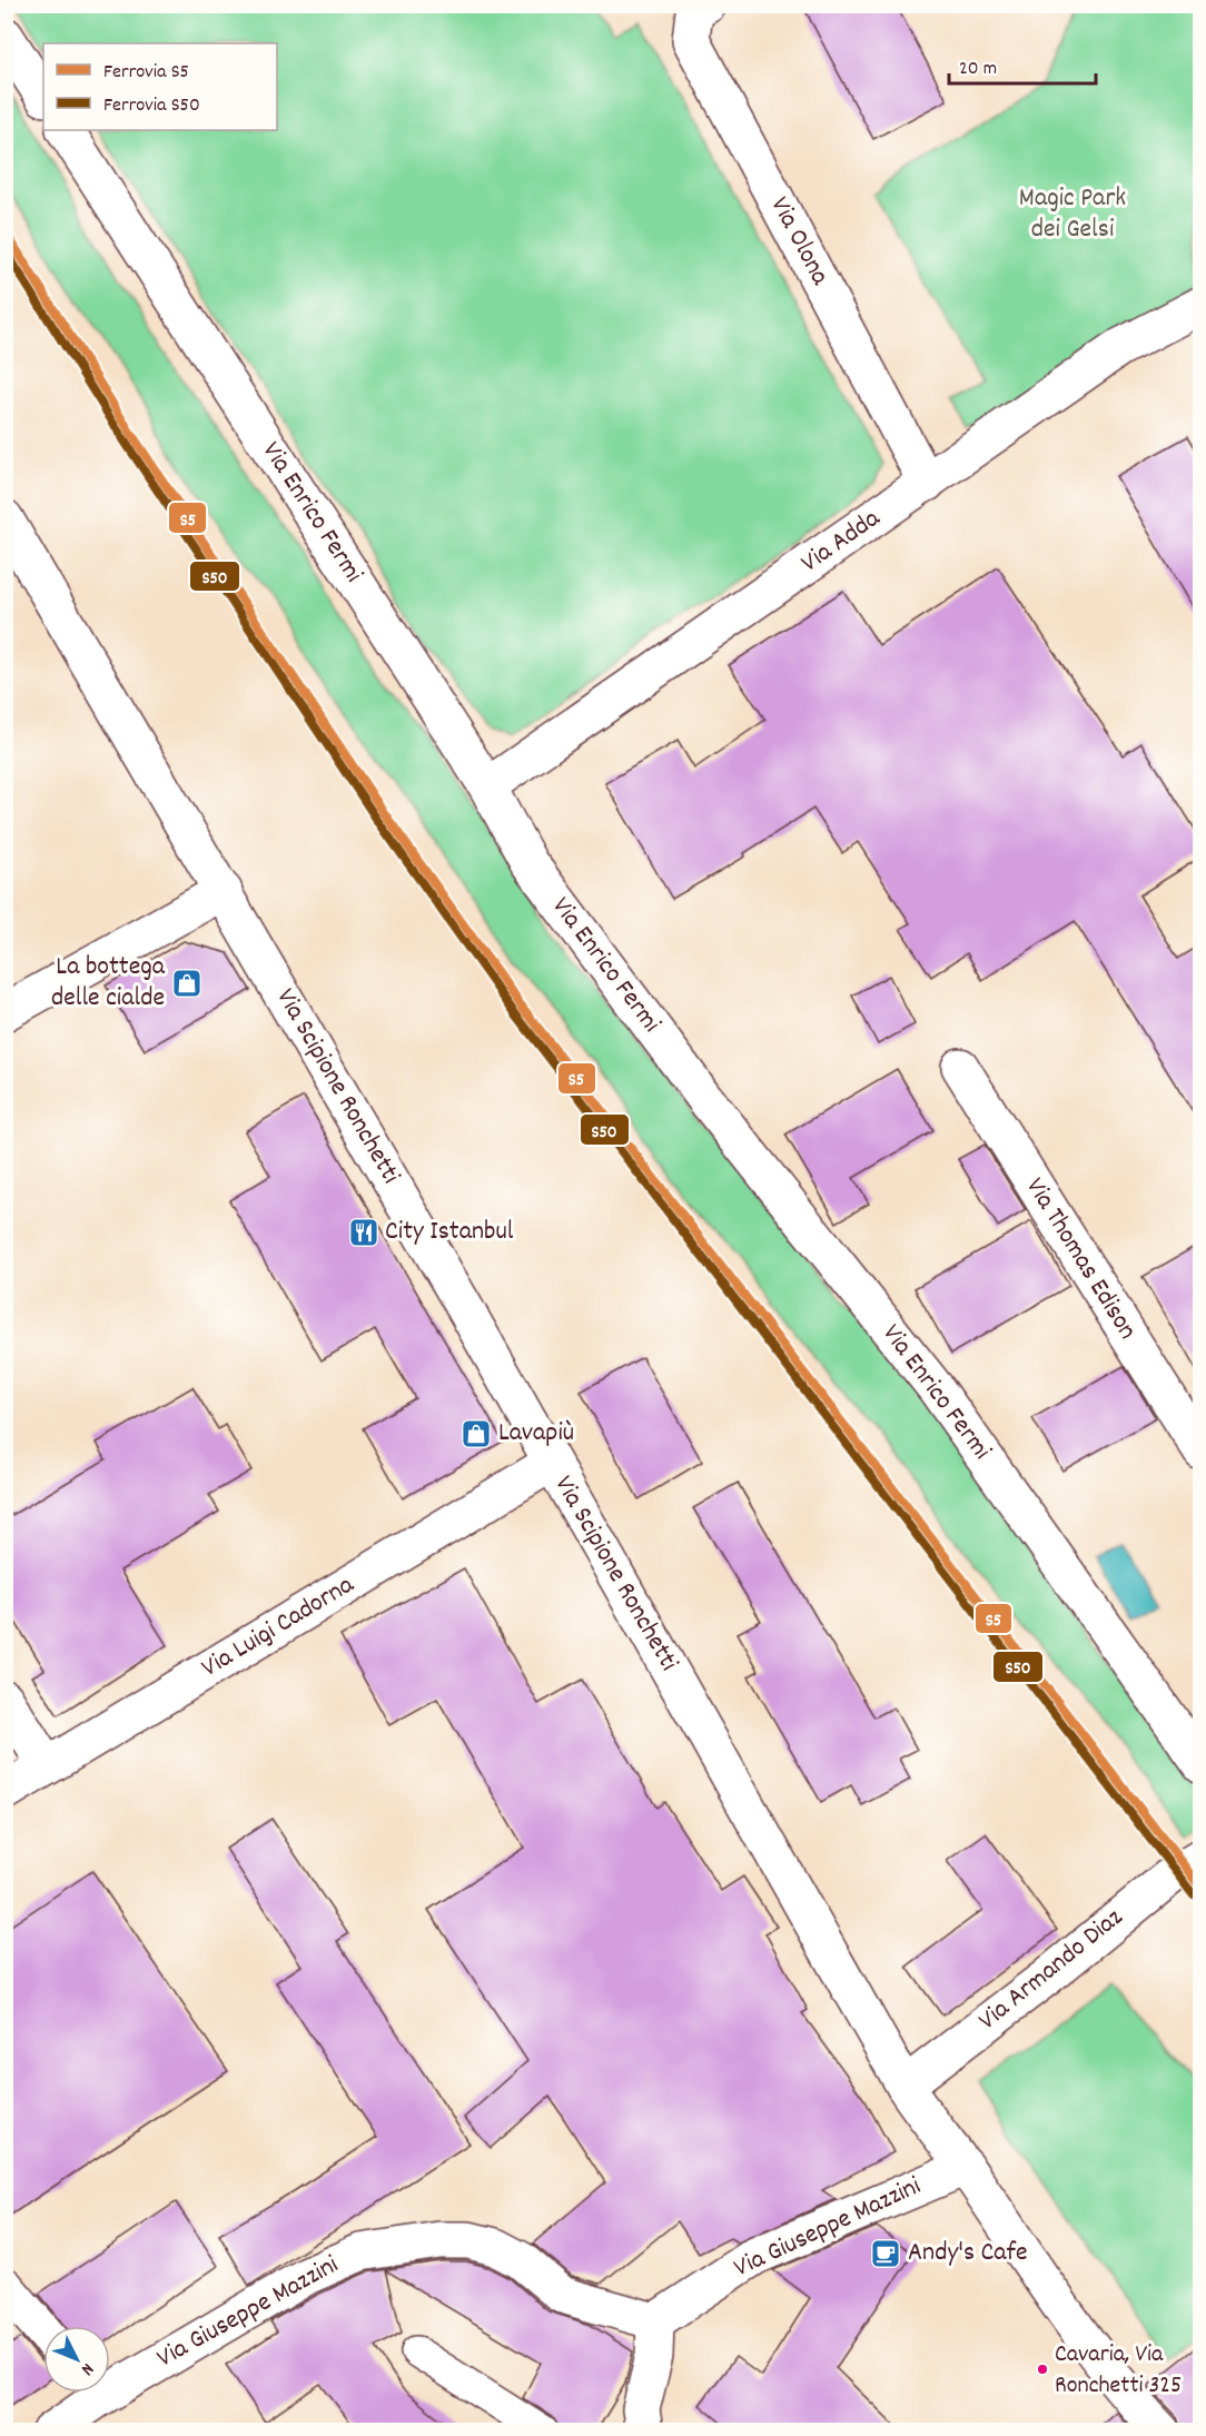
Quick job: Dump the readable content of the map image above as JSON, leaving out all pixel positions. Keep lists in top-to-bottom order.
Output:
{
  "streets": {
    "street": [
      "Via Olona",
      "Via Enrico Fermi",
      "Via Adda",
      "Via Scipione Ronchetti",
      "Via Thomas Edison",
      "Via Luigi Cadorna",
      "Via Armando Diaz",
      "Via Giuseppe Mazzini"
    ]
  },
  "crossings": [
    ["Via Olona", "Via Adda"],
    ["Via Enrico Fermi", "Via Adda"],
    ["Via Scipione Ronchetti", "Via Luigi Cadorna"],
    ["Via Scipione Ronchetti", "Via Armando Diaz"],
    ["Via Scipione Ronchetti", "Via Giuseppe Mazzini"]
  ],
  "parks": ["Magic Park dei Gelsi"],
  "places": {
    "shop": ["La bottega delle cialde", "Lavapiù"],
    "restaurant": ["City Istanbul"],
    "cafe": ["Andy's Cafe"],
    "other": ["Cavaria, Via Ronchetti 325"]
  },
  "lines": ["rail line S5", "rail line S50"],
  "legend": ["Ferrovia S5", "Ferrovia S50"],
  "scale_bar": "20 m",
  "north": "bottom right"
}
